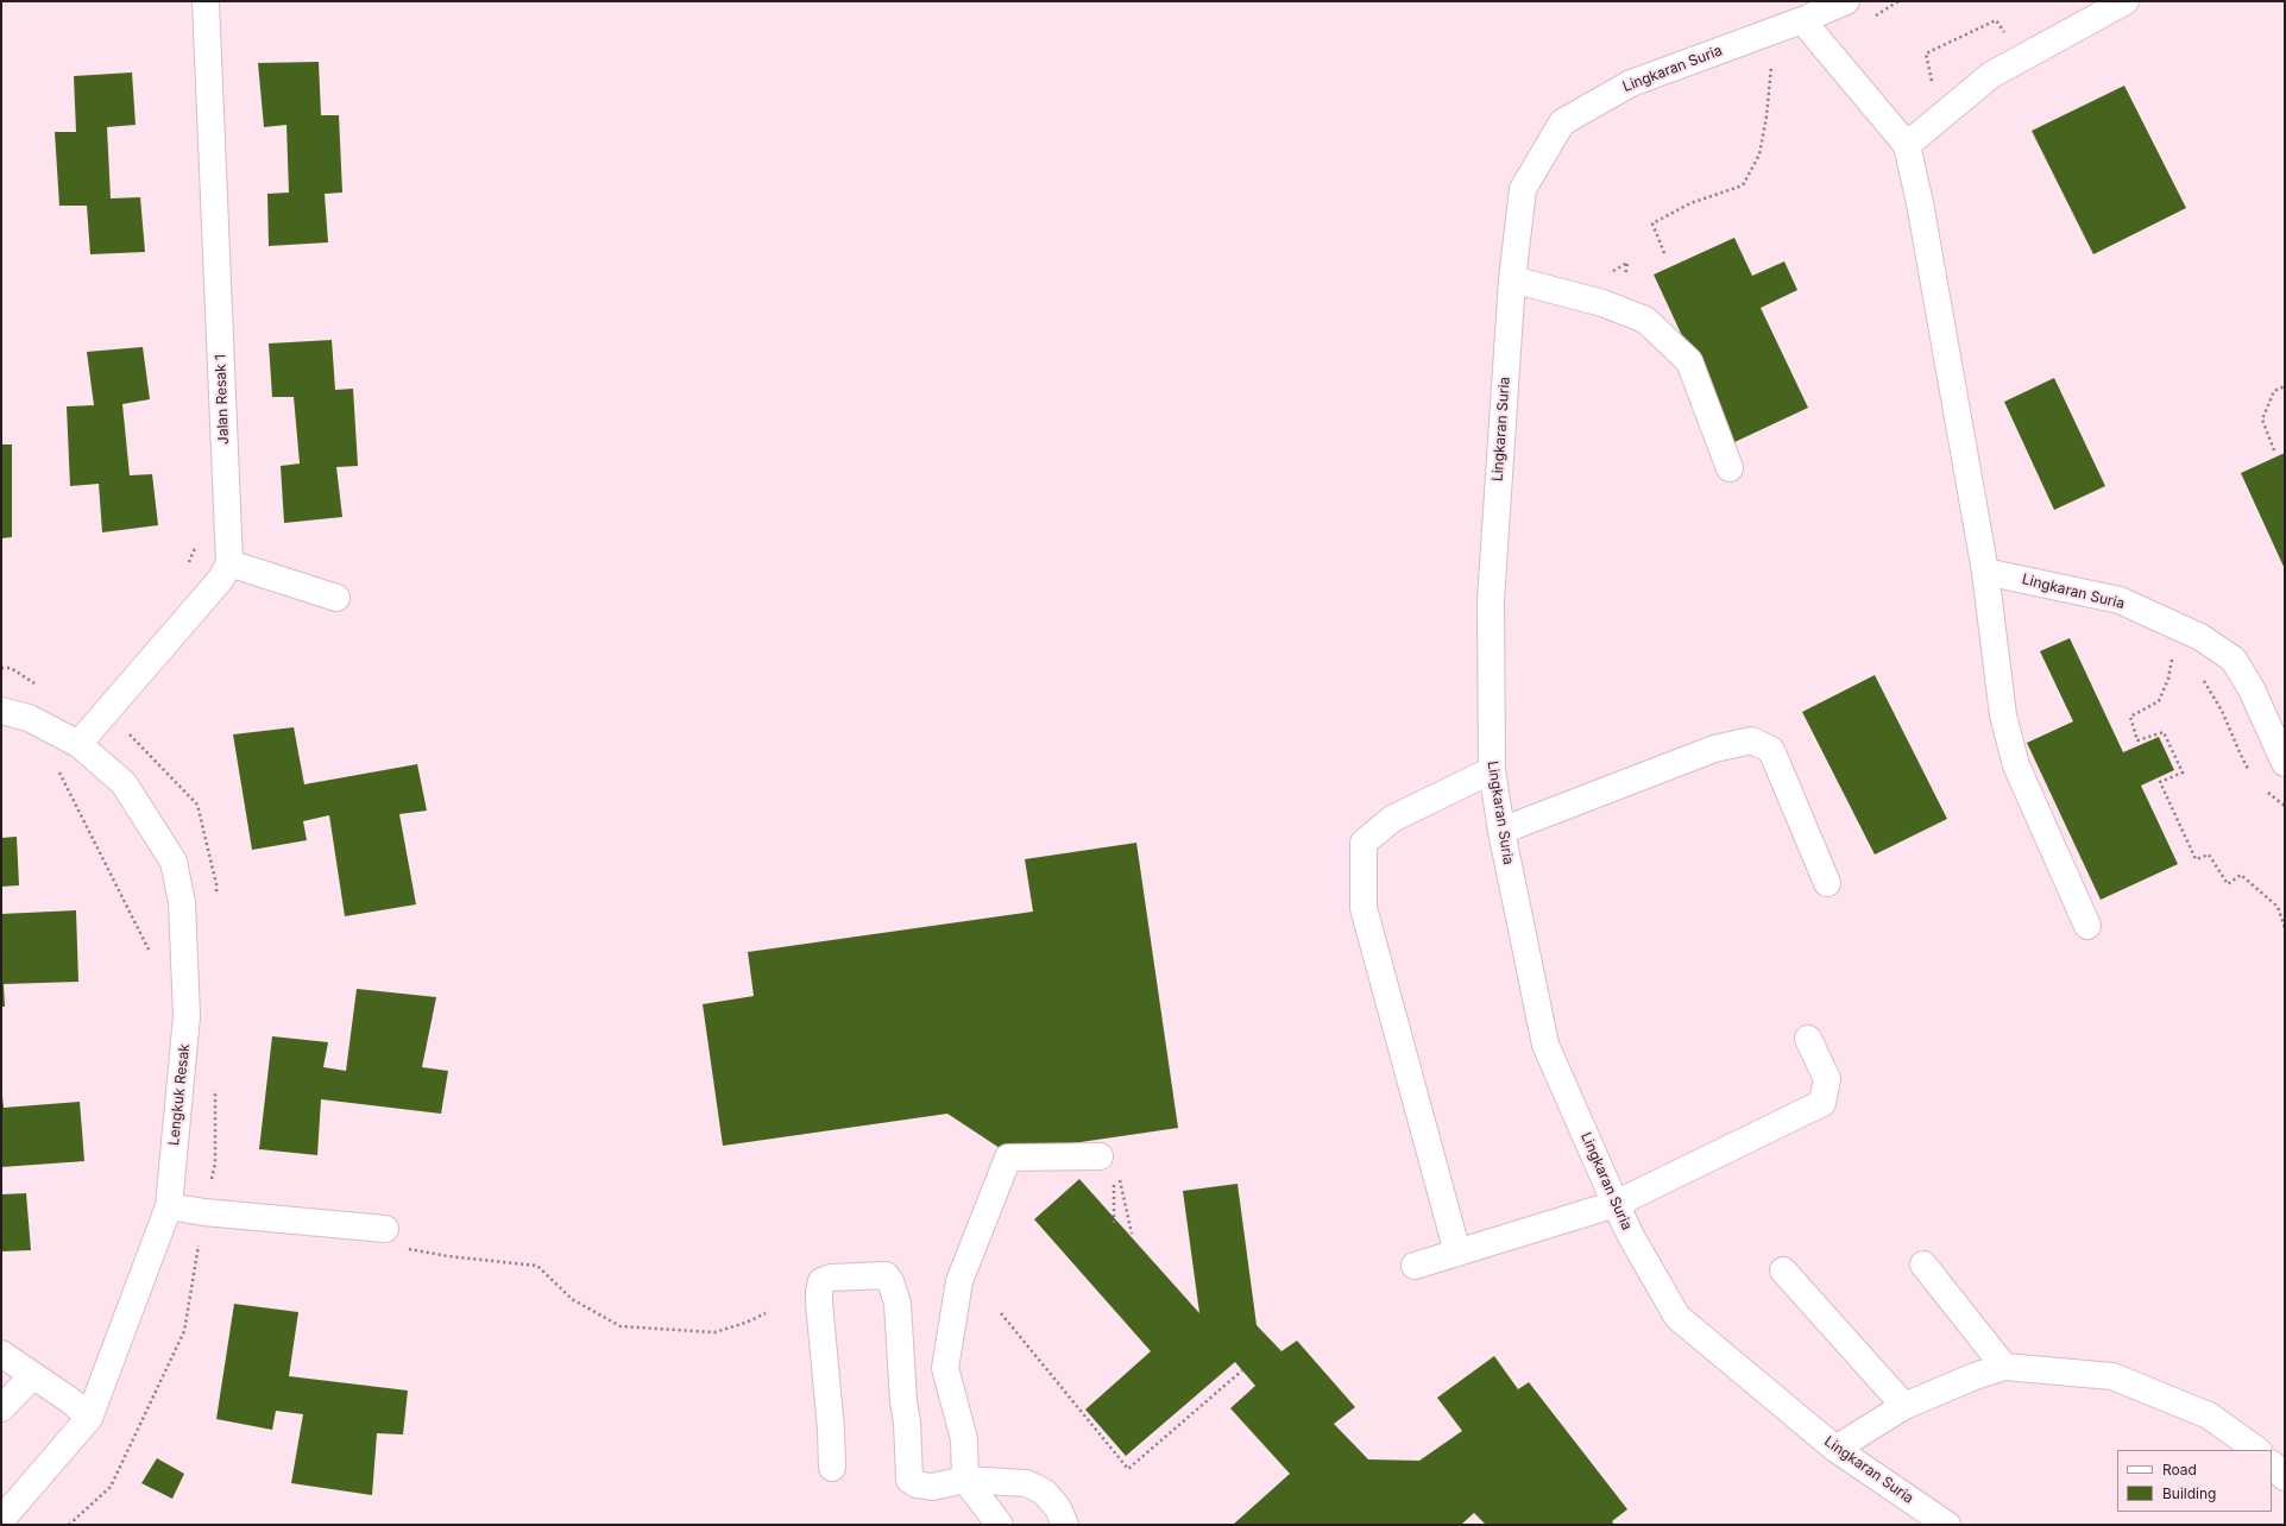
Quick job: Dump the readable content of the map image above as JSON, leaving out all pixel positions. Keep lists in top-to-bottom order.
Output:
{
  "streets": {
    "street": ["Lingkaran Suria", "Jalan Resak 1", "Lengkuk Resak"]
  },
  "legend": ["Road", "Building"]
}
